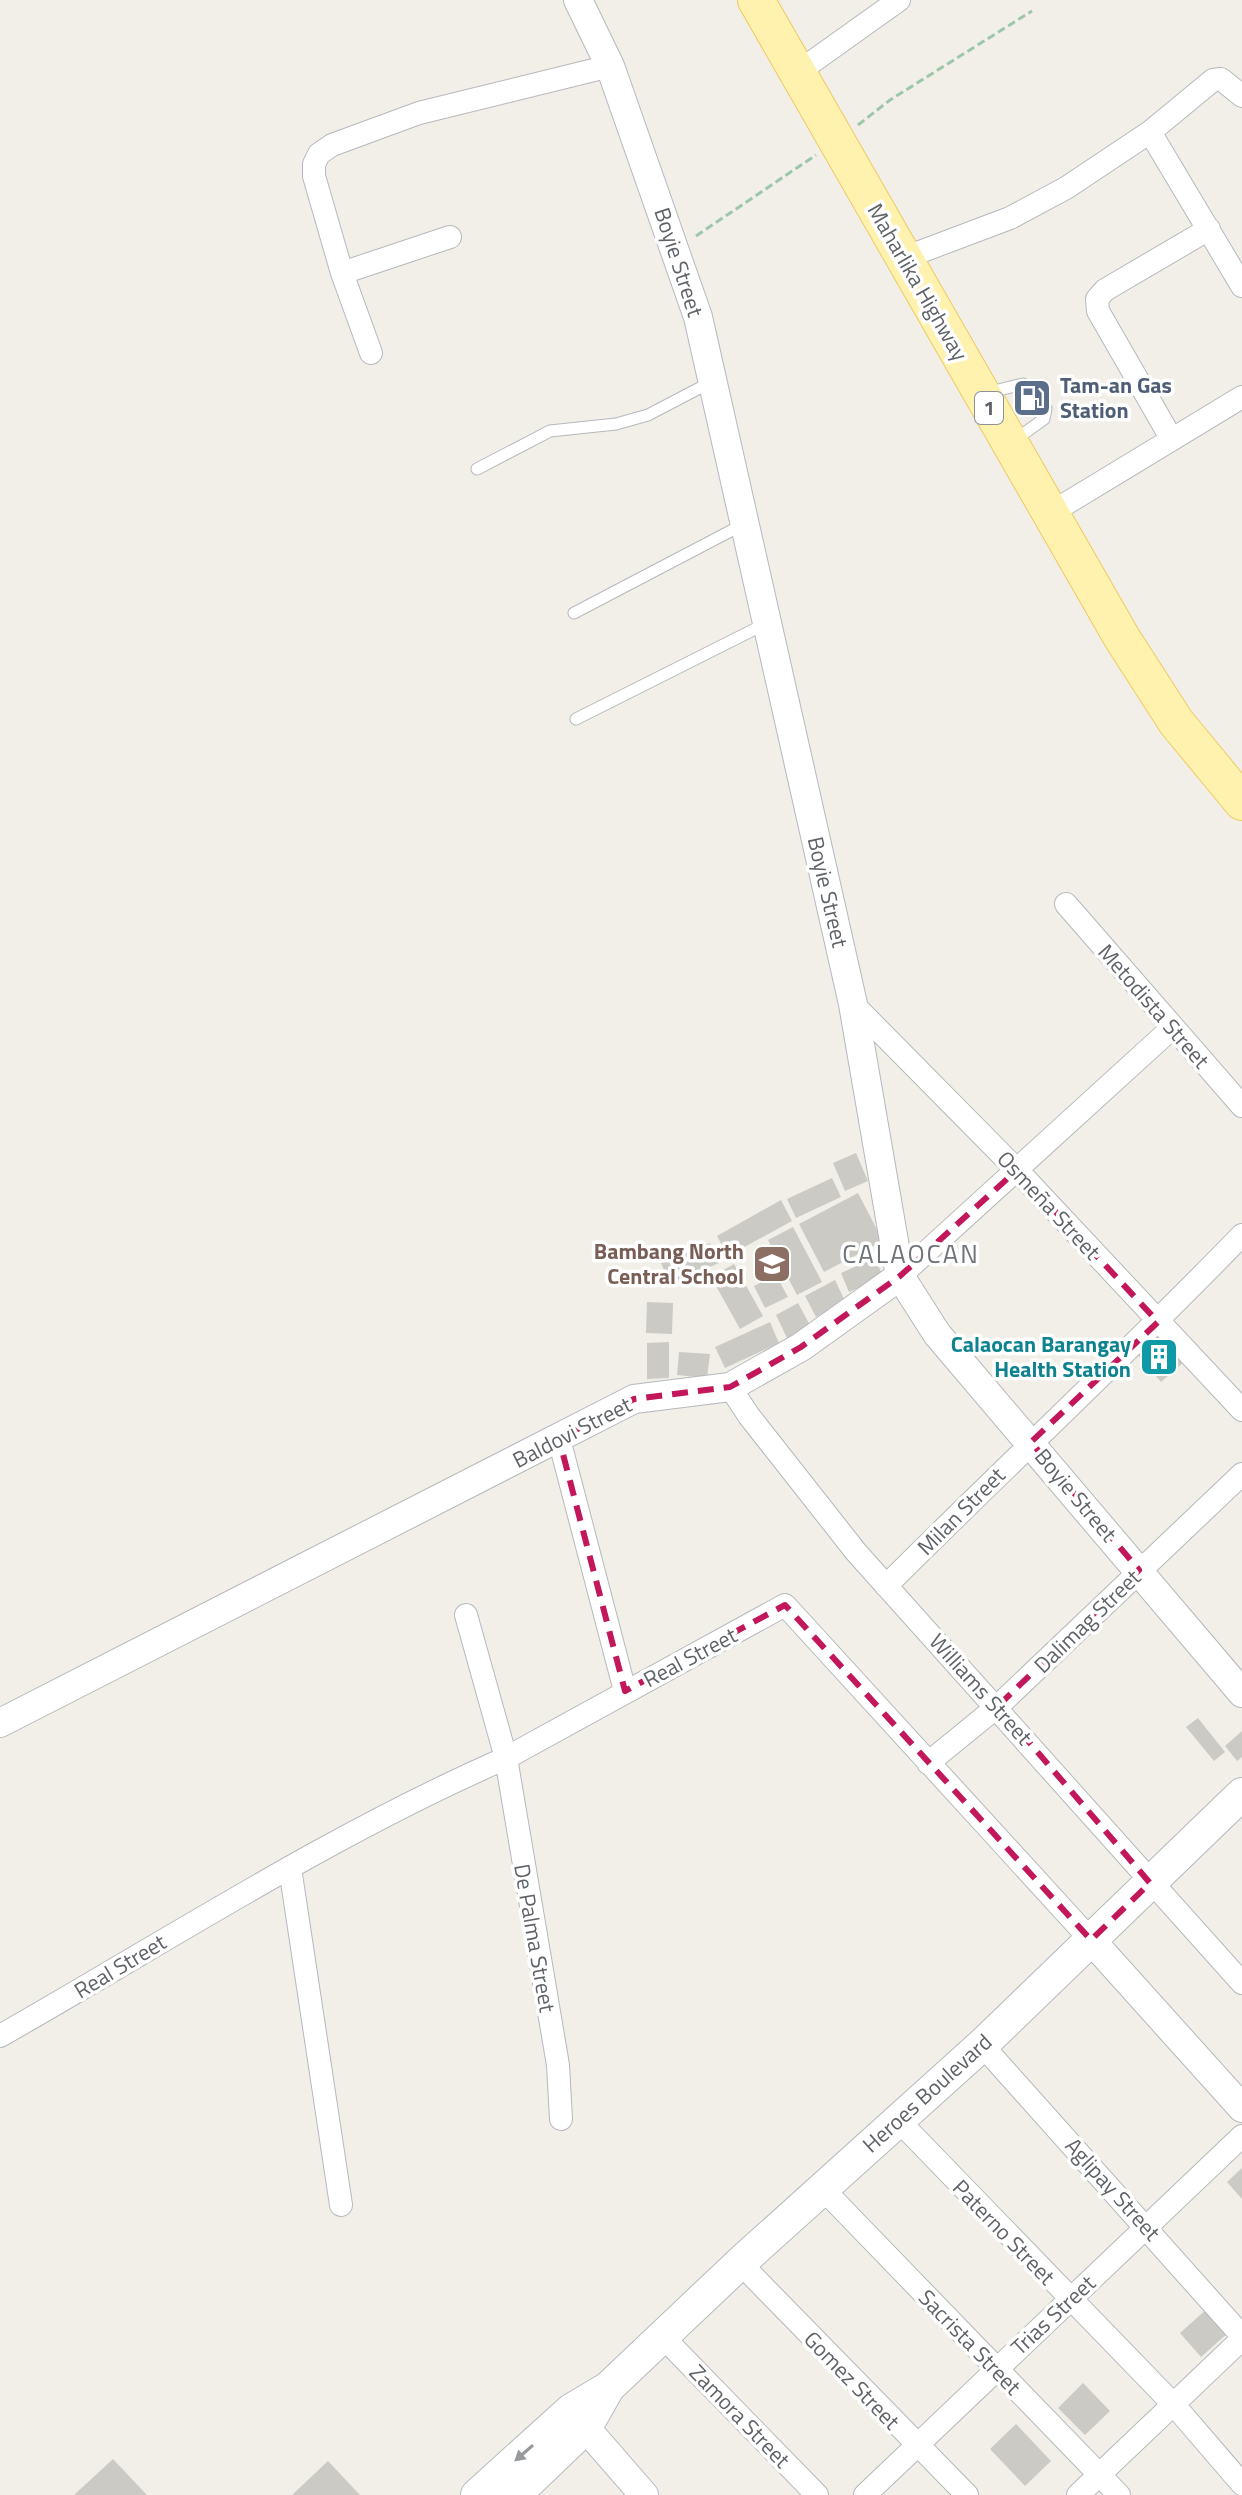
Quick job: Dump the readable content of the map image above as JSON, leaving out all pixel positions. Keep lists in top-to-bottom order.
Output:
{
  "streets": {
    "main road": ["Maharlika Highway", "1", "Heroes Boulevard"],
    "street": [
      "Boyie Street",
      "Metodista Street",
      "Osmeña Street",
      "Baldovi Street",
      "Milan Street",
      "Dalimag Street",
      "Real Street",
      "Williams Street",
      "De Palma Street",
      "Aglipay Street",
      "Paterno Street",
      "Trias Street",
      "Sacrista Street",
      "Gomez Street",
      "Zamora Street"
    ]
  },
  "crossings": [
    ["Boyie Street", "Osmeña Street"],
    ["Boyie Street", "Baldovi Street"],
    ["Boyie Street", "Milan Street"],
    ["Boyie Street", "Dalimag Street"],
    ["Metodista Street", "Baldovi Street"],
    ["Osmeña Street", "Baldovi Street"],
    ["Osmeña Street", "Milan Street"],
    ["Baldovi Street", "Williams Street"],
    ["Milan Street", "Williams Street"],
    ["Dalimag Street", "Real Street"],
    ["Dalimag Street", "Williams Street"],
    ["Real Street", "De Palma Street"],
    ["Real Street", "Heroes Boulevard"],
    ["Williams Street", "Heroes Boulevard"],
    ["Heroes Boulevard", "Aglipay Street"],
    ["Heroes Boulevard", "Paterno Street"],
    ["Heroes Boulevard", "Sacrista Street"],
    ["Heroes Boulevard", "Gomez Street"],
    ["Heroes Boulevard", "Zamora Street"],
    ["Aglipay Street", "Trias Street"],
    ["Paterno Street", "Trias Street"],
    ["Trias Street", "Sacrista Street"],
    ["Trias Street", "Gomez Street"]
  ],
  "districts": ["CALAOCAN"],
  "places": {
    "fuel station": ["Tam-an Gas Station"],
    "school or university": ["Bambang North Central School"],
    "building": ["Calaocan Barangay Health Station"]
  }
}
